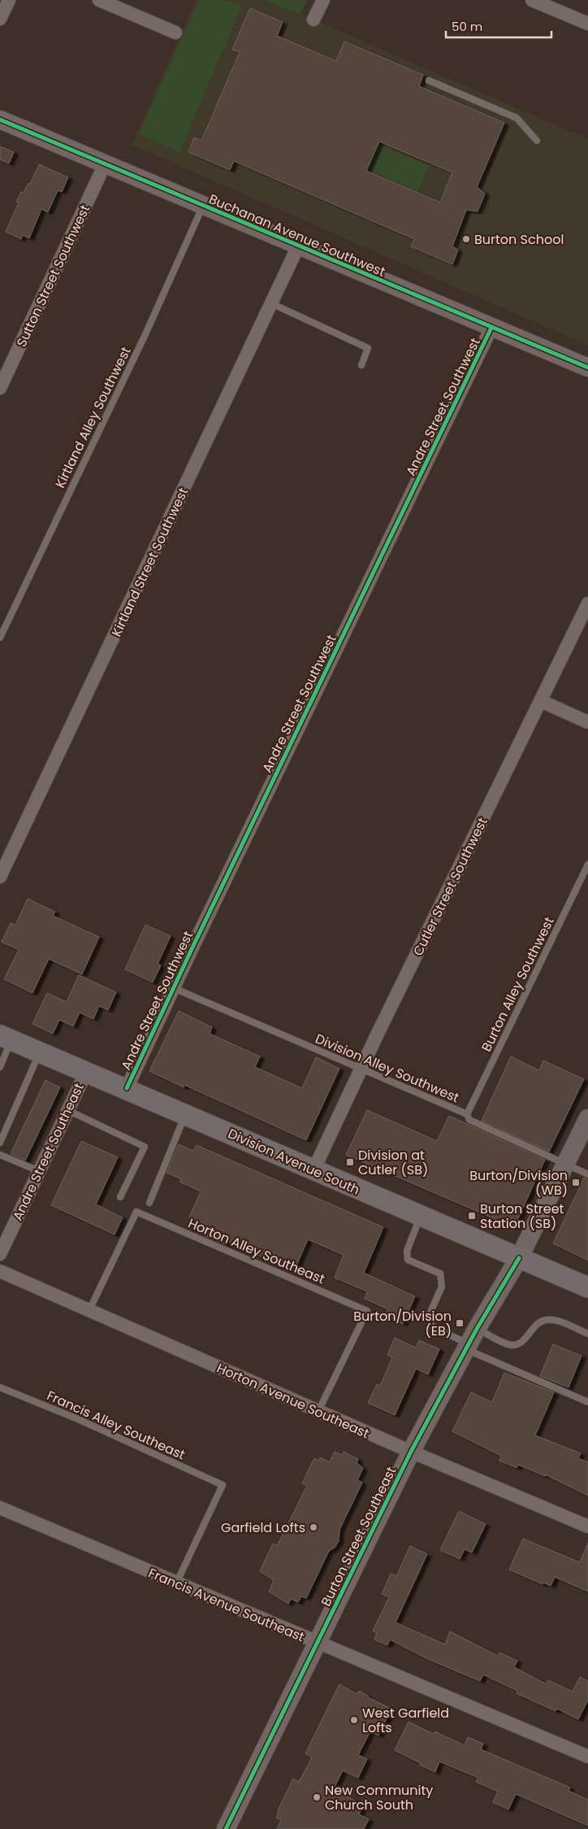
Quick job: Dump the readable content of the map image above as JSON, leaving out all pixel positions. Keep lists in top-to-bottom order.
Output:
{
  "streets": {
    "main road": ["Buchanan Avenue Southwest", "Division Avenue South", "Burton Street Southeast"],
    "street": [
      "Sutton Street Southwest",
      "Andre Street Southwest",
      "Kirtland Street Southwest",
      "Cutler Street Southwest",
      "Andre Street Southeast",
      "Horton Avenue Southeast",
      "Francis Avenue Southeast"
    ],
    "lane": [
      "Kirtland Alley Southwest",
      "Burton Alley Southwest",
      "Division Alley Southwest",
      "Horton Alley Southeast",
      "Francis Alley Southeast"
    ]
  },
  "crossings": [
    ["Buchanan Avenue Southwest", "Sutton Street Southwest"],
    ["Buchanan Avenue Southwest", "Andre Street Southwest"],
    ["Buchanan Avenue Southwest", "Kirtland Alley Southwest"],
    ["Buchanan Avenue Southwest", "Kirtland Street Southwest"],
    ["Andre Street Southwest", "Division Alley Southwest"],
    ["Andre Street Southwest", "Division Avenue South"],
    ["Cutler Street Southwest", "Division Alley Southwest"],
    ["Cutler Street Southwest", "Division Avenue South"],
    ["Burton Alley Southwest", "Division Alley Southwest"],
    ["Division Alley Southwest", "Burton Street Southeast"],
    ["Andre Street Southeast", "Division Avenue South"],
    ["Division Avenue South", "Burton Street Southeast"],
    ["Horton Alley Southeast", "Horton Avenue Southeast"],
    ["Horton Avenue Southeast", "Burton Street Southeast"],
    ["Francis Alley Southeast", "Francis Avenue Southeast"],
    ["Burton Street Southeast", "Francis Avenue Southeast"]
  ],
  "places": {
    "other": [
      "Burton School",
      "Garfield Lofts",
      "West Garfield Lofts",
      "New Community Church South"
    ],
    "transit": [
      "Division at Cutler (SB)",
      "Burton/Division (WB)",
      "Burton Street Station (SB)",
      "Burton/Division (EB)"
    ]
  },
  "scale_bar": "50 m"
}
